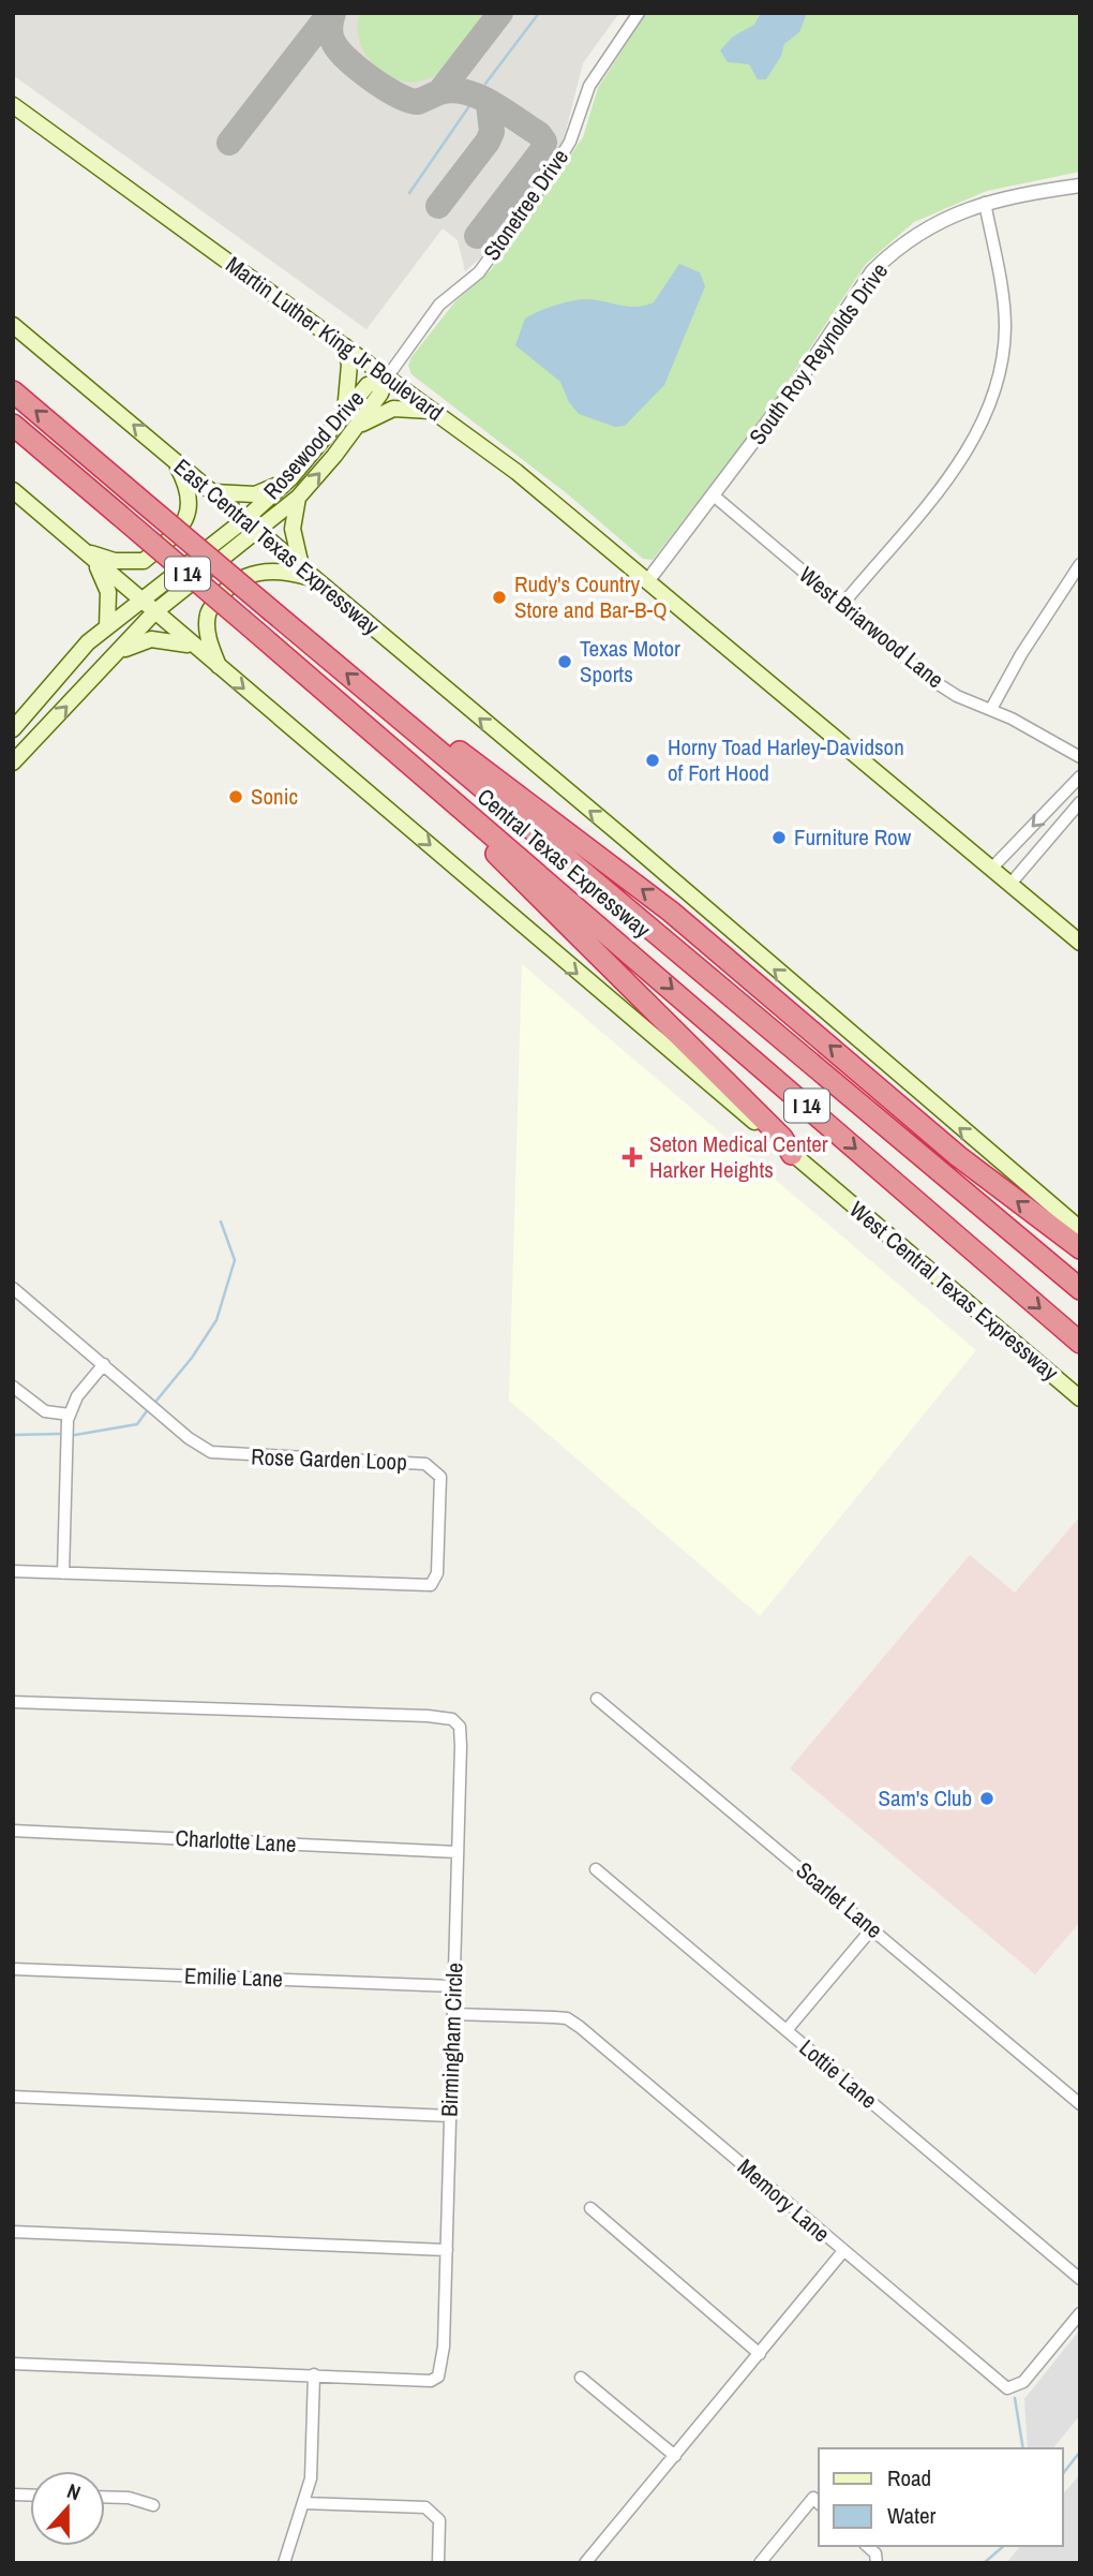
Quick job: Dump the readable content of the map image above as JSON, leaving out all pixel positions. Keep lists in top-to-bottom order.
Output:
{
  "streets": {
    "highway": ["I 14", "Central Texas Expressway"],
    "main road": [
      "Martin Luther King Jr Boulevard",
      "Rosewood Drive",
      "East Central Texas Expressway",
      "West Central Texas Expressway"
    ],
    "street": [
      "Stonetree Drive",
      "South Roy Reynolds Drive",
      "West Briarwood Lane",
      "Rose Garden Loop",
      "Charlotte Lane",
      "Scarlet Lane",
      "Emilie Lane",
      "Birmingham Circle",
      "Lottie Lane",
      "Memory Lane"
    ]
  },
  "crossings": [
    ["Stonetree Drive", "Martin Luther King Jr Boulevard"],
    ["Stonetree Drive", "Rosewood Drive"],
    ["Martin Luther King Jr Boulevard", "South Roy Reynolds Drive"],
    ["Martin Luther King Jr Boulevard", "Rosewood Drive"],
    ["South Roy Reynolds Drive", "West Briarwood Lane"],
    ["Rosewood Drive", "East Central Texas Expressway"],
    ["Charlotte Lane", "Birmingham Circle"],
    ["Emilie Lane", "Birmingham Circle"],
    ["Birmingham Circle", "Memory Lane"]
  ],
  "one_way": ["East Central Texas Expressway", "West Central Texas Expressway"],
  "places": {
    "other": [
      "Rudy's Country Store and Bar-B-Q",
      "Texas Motor Sports",
      "Horny Toad Harley-Davidson of Fort Hood",
      "Sonic",
      "Furniture Row",
      "Sam's Club"
    ],
    "health": ["Seton Medical Center Harker Heights"]
  },
  "legend": ["Road", "Water"],
  "north": "top"
}
